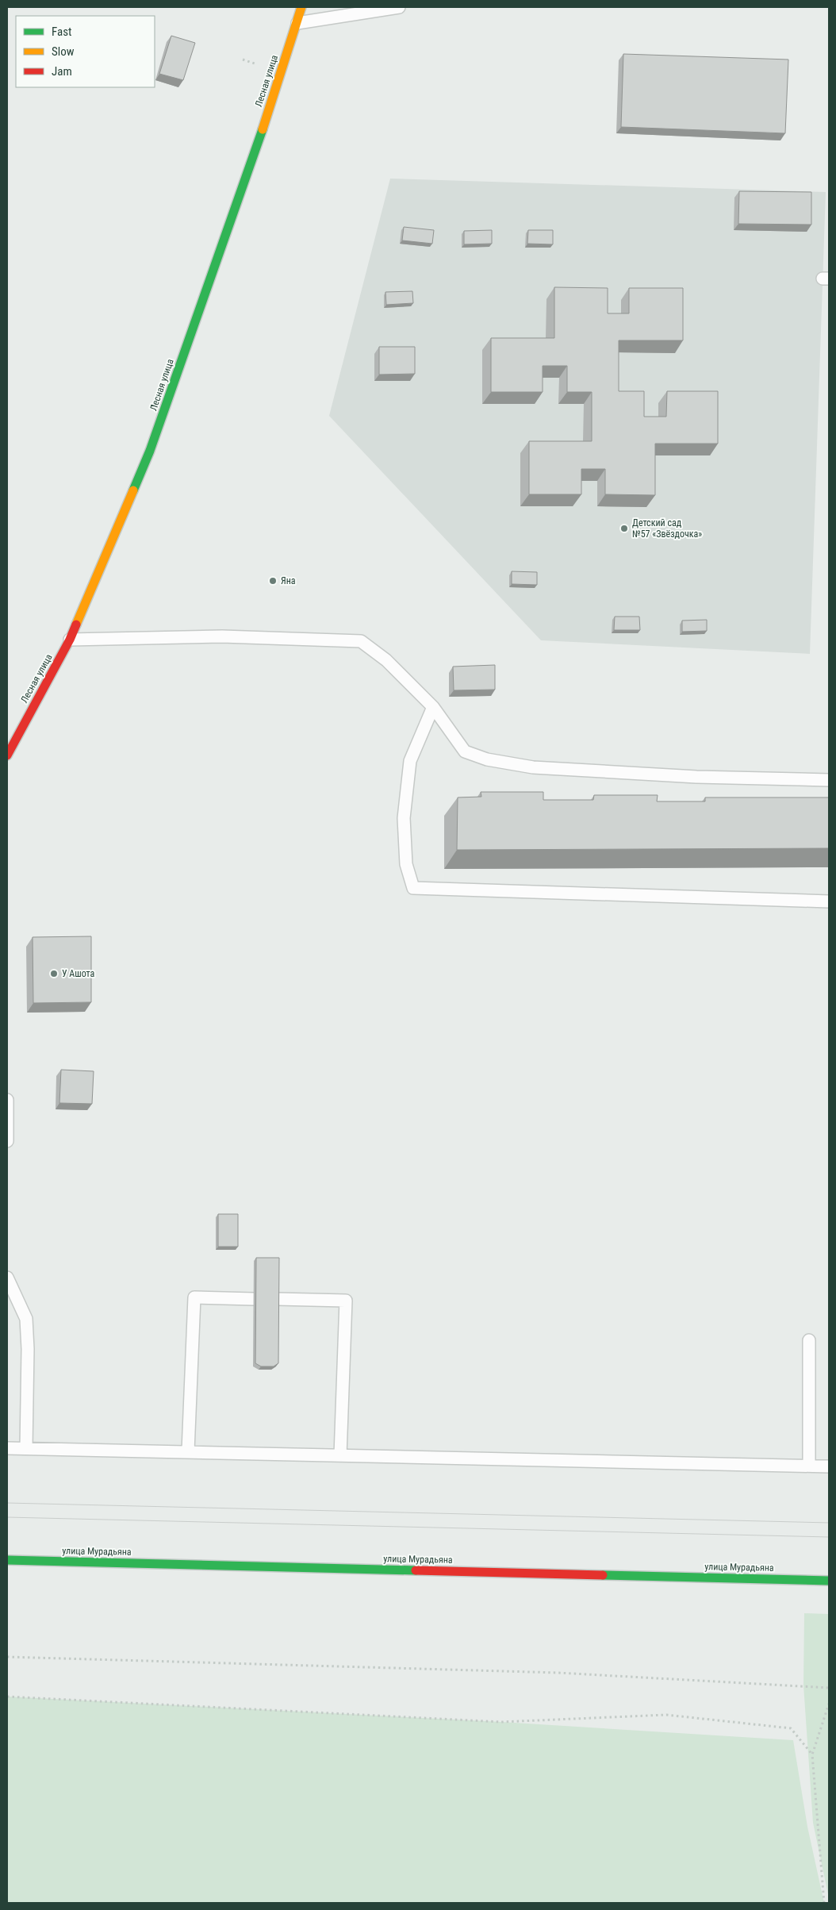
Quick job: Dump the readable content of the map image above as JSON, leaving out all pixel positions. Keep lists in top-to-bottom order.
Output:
{
  "streets": {
    "main road": ["Лесная улица", "улица Мурадьяна"]
  },
  "places": ["Детский сад №57 «Звёздочка»", "Яна", "У Ашота"],
  "legend": ["Fast", "Slow", "Jam"]
}
